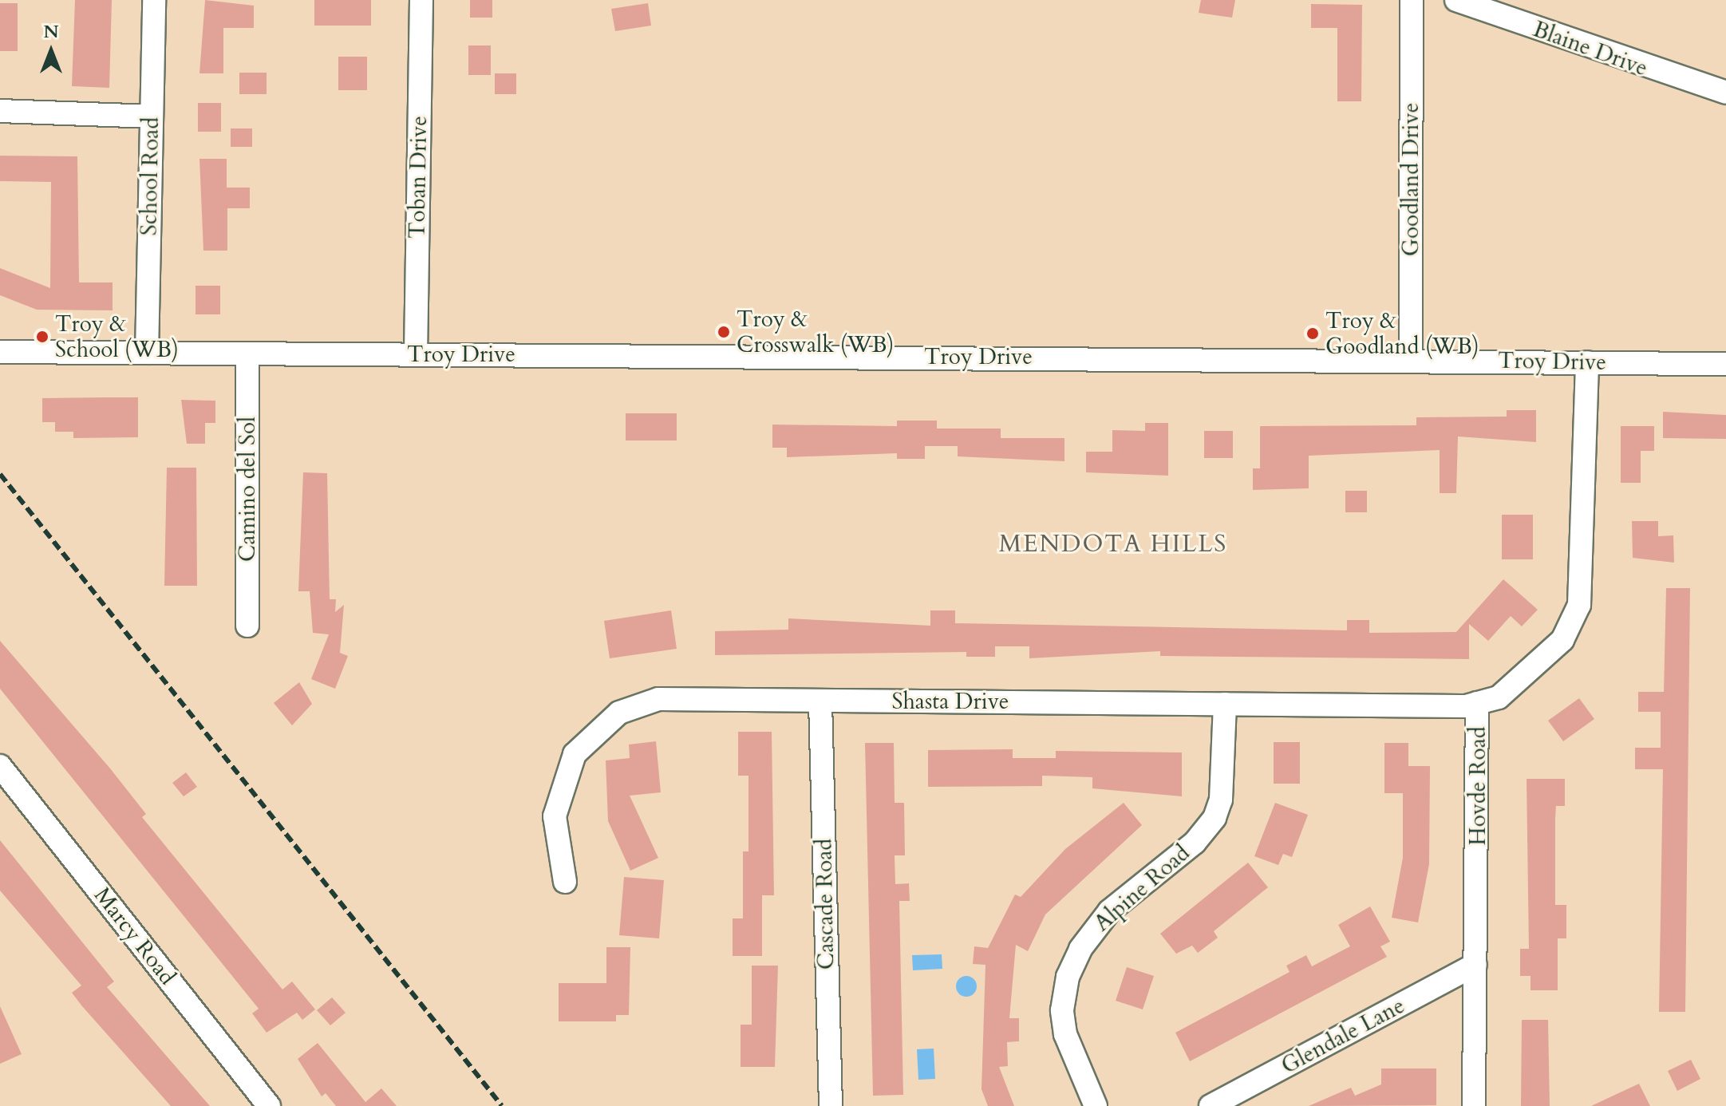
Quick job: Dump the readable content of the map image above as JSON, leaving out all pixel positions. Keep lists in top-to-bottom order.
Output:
{
  "streets": {
    "street": [
      "Blaine Drive",
      "School Road",
      "Toban Drive",
      "Goodland Drive",
      "Troy Drive",
      "Camino del Sol",
      "Shasta Drive",
      "Hovde Road",
      "Alpine Road",
      "Cascade Road",
      "Marcy Road",
      "Glendale Lane"
    ]
  },
  "crossings": [
    ["School Road", "Troy Drive"],
    ["Toban Drive", "Troy Drive"],
    ["Goodland Drive", "Troy Drive"],
    ["Troy Drive", "Camino del Sol"],
    ["Troy Drive", "Hovde Road"],
    ["Shasta Drive", "Hovde Road"],
    ["Shasta Drive", "Alpine Road"],
    ["Shasta Drive", "Cascade Road"],
    ["Hovde Road", "Glendale Lane"]
  ],
  "districts": ["MENDOTA HILLS"],
  "places": ["Troy & Crosswalk (WB)", "Troy & Goodland (WB)", "Troy & School (WB)"],
  "north": "top"
}
